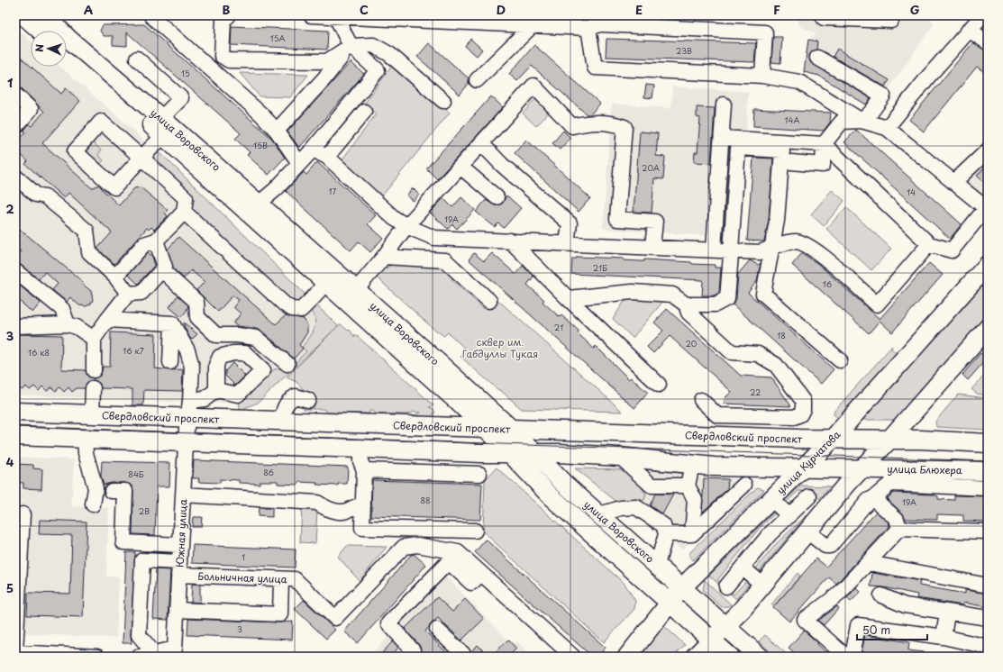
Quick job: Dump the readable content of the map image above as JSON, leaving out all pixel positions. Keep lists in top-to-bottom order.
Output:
{
  "streets": {
    "main road": [
      "улица Воровского",
      "Свердловский проспект",
      "улица Курчатова",
      "улица Блюхера"
    ],
    "street": ["Южная улица", "Больничная улица"]
  },
  "crossings": [
    ["улица Воровского", "Свердловский проспект"],
    ["улица Воровского", "улица Курчатова"],
    ["Свердловский проспект", "улица Курчатова"],
    ["Свердловский проспект", "Южная улица"],
    ["Южная улица", "Больничная улица"]
  ],
  "parks": ["сквер им. Габдуллы Тукая"],
  "house_numbers": [
    "15А",
    "23В",
    "15",
    "14А",
    "15В",
    "20А",
    "17",
    "14",
    "19А",
    "21Б",
    "16",
    "21",
    "18",
    "20",
    "16 к7",
    "16 к8",
    "22",
    "86",
    "84Б",
    "88",
    "19А",
    "2В",
    "1",
    "3"
  ],
  "scale_bar": "50 m",
  "north": "left",
  "grid": {
    "columns": [
      "A",
      "B",
      "C",
      "D",
      "E",
      "F",
      "G"
    ],
    "rows": [
      "1",
      "2",
      "3",
      "4",
      "5"
    ]
  }
}
